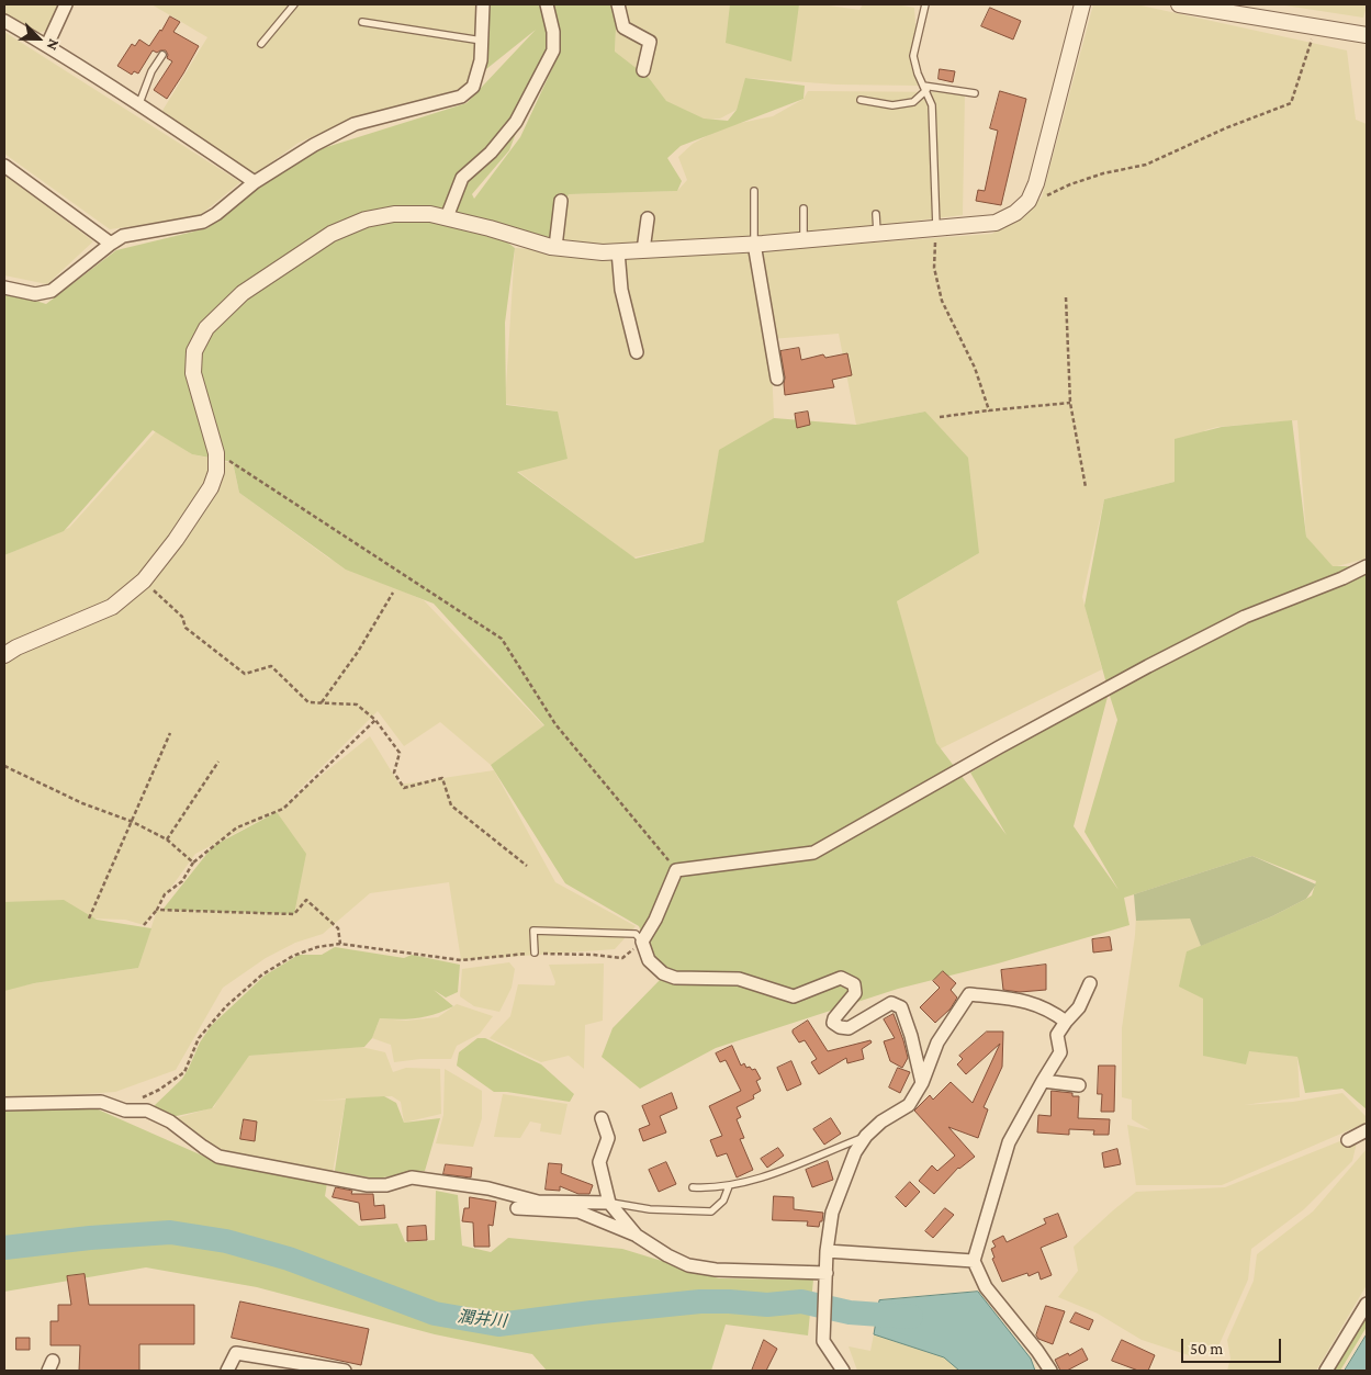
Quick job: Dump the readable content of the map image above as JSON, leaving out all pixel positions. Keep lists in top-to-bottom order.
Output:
{
  "water": ["潤井川"],
  "scale_bar": "50 m",
  "north": "bottom right"
}
